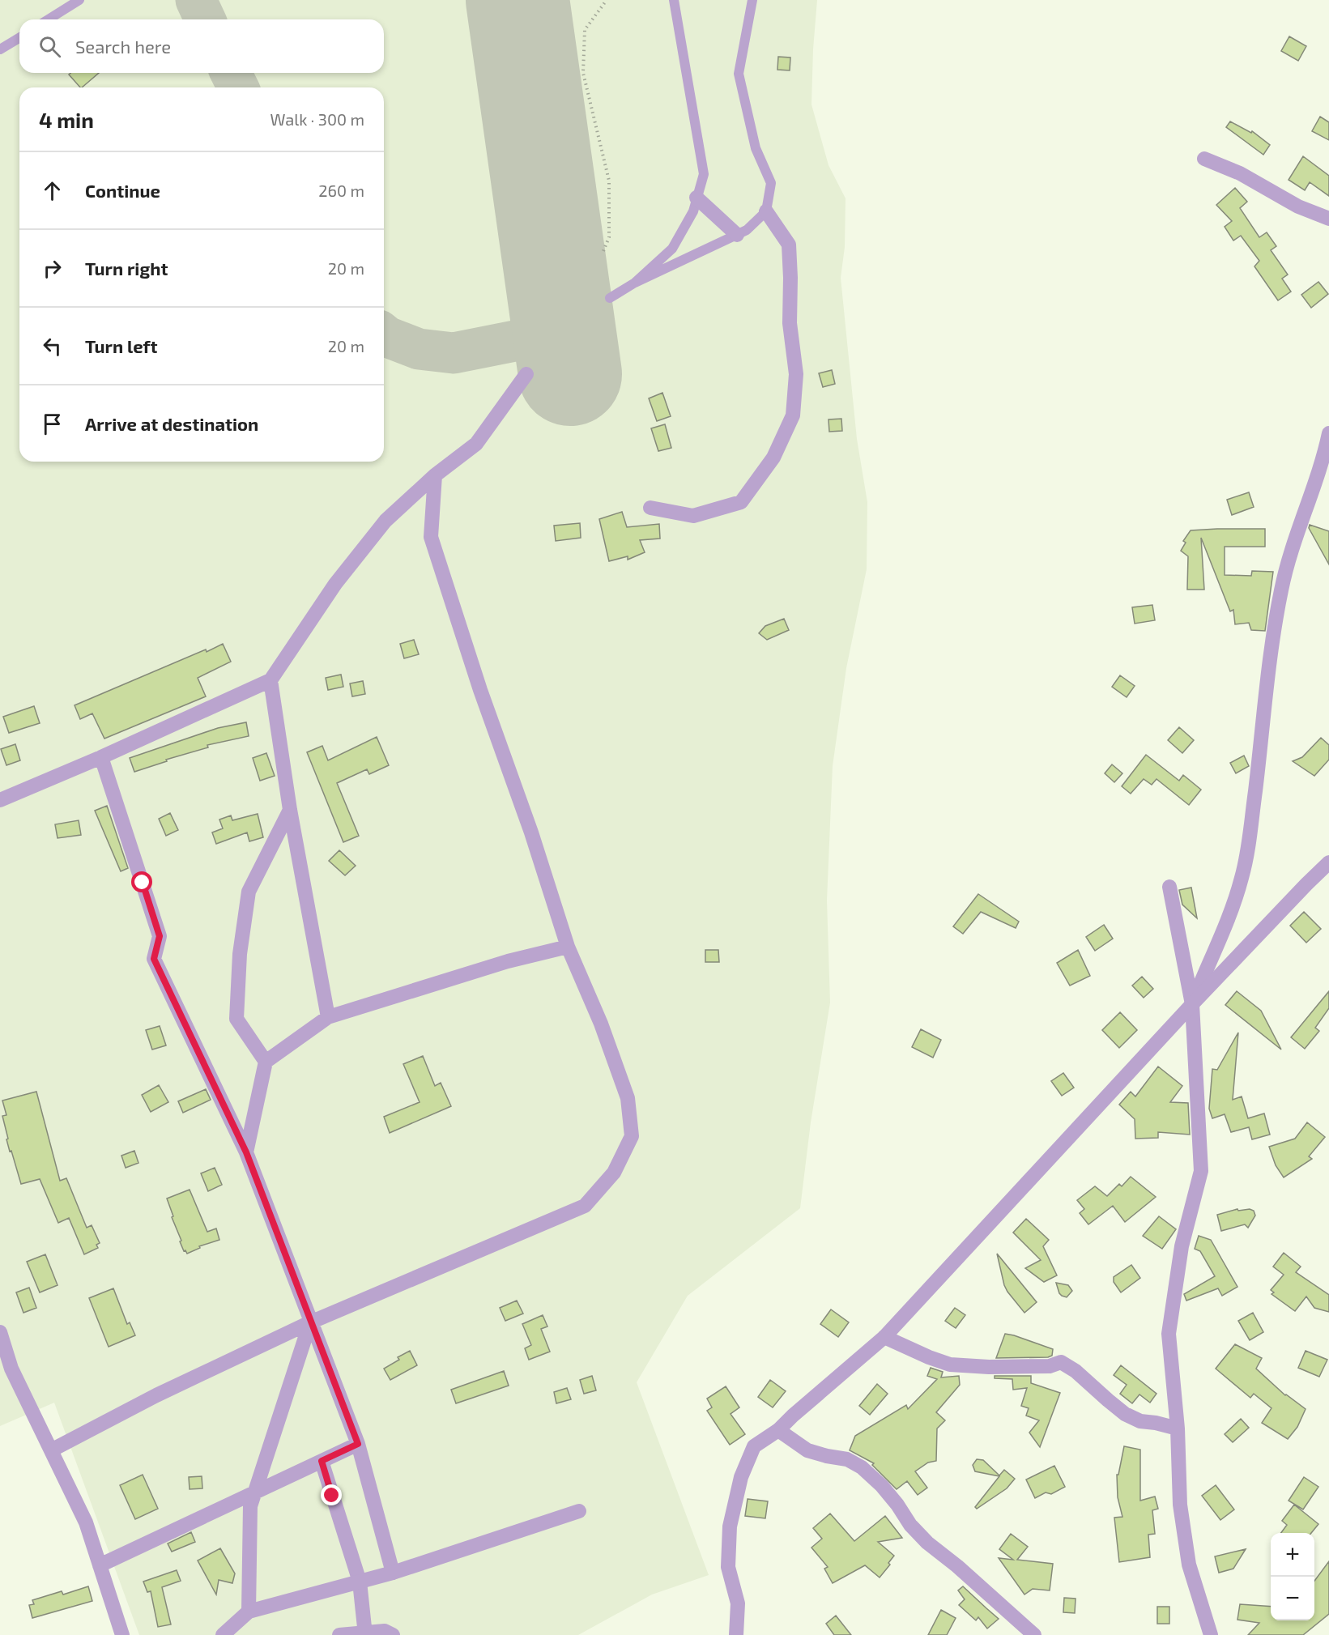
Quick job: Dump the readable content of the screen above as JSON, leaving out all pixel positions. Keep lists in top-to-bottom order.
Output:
{
  "page": {
    "search": "Search here",
    "heading": ["4 min", "Walk · 300 m"],
    "list": [
      ["Continue", "260 m"],
      ["Turn right", "20 m"],
      ["Turn left", "20 m"],
      "Arrive at destination"
    ],
    "map_buttons": ["+", "−"]
  }
}
